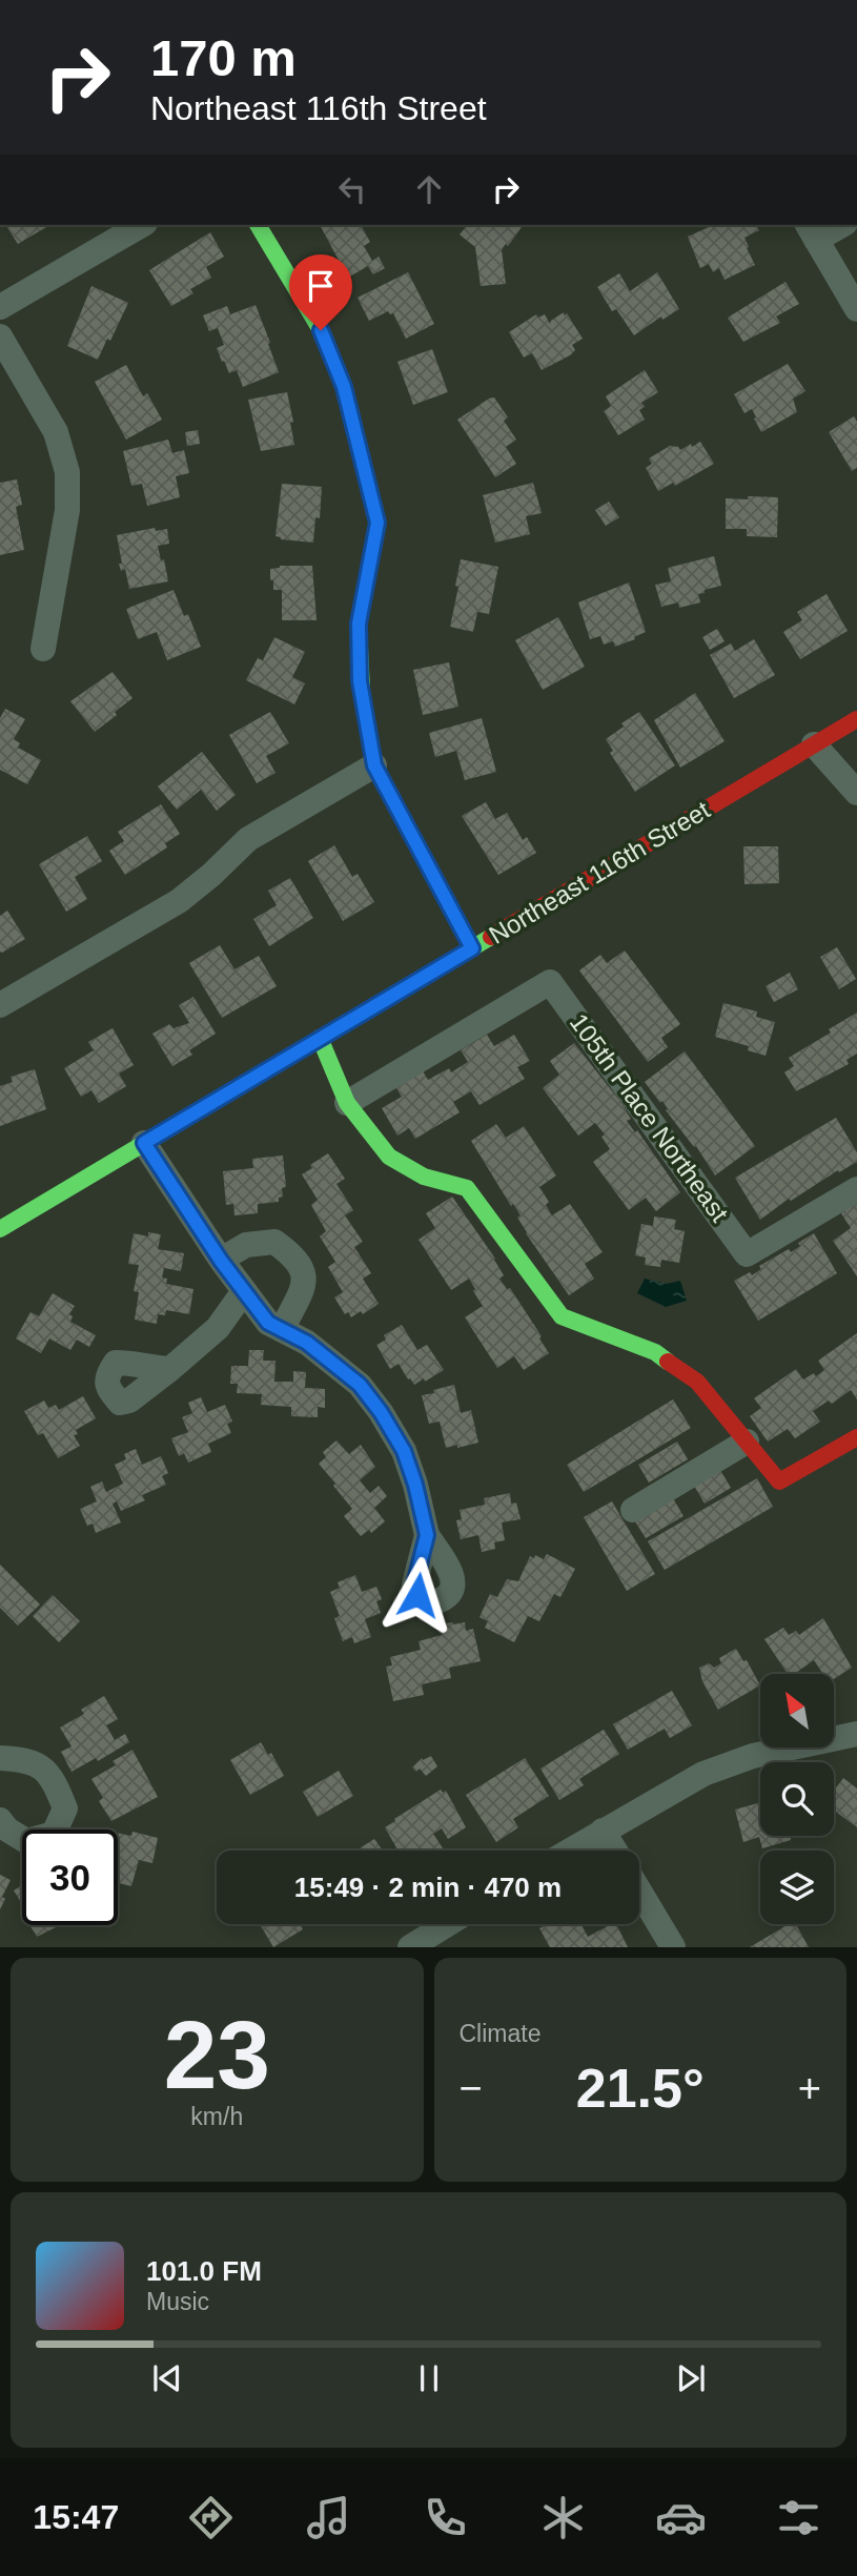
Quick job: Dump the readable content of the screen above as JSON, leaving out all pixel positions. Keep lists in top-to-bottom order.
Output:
{
  "streets": {
    "street": ["Northeast 116th Street", "105th Place Northeast"]
  },
  "north": "top left",
  "page": {
    "turn": ["170 m", "Northeast 116th Street"],
    "limit": "30",
    "trip": "15:49 · 2 min · 470 m",
    "tile": [
      ["23", "km/h"],
      "Climate"
    ],
    "heat": ["−", "21.5°", "+"],
    "song": ["101.0 FM", "Music"],
    "tabs": "15:47"
  }
}
